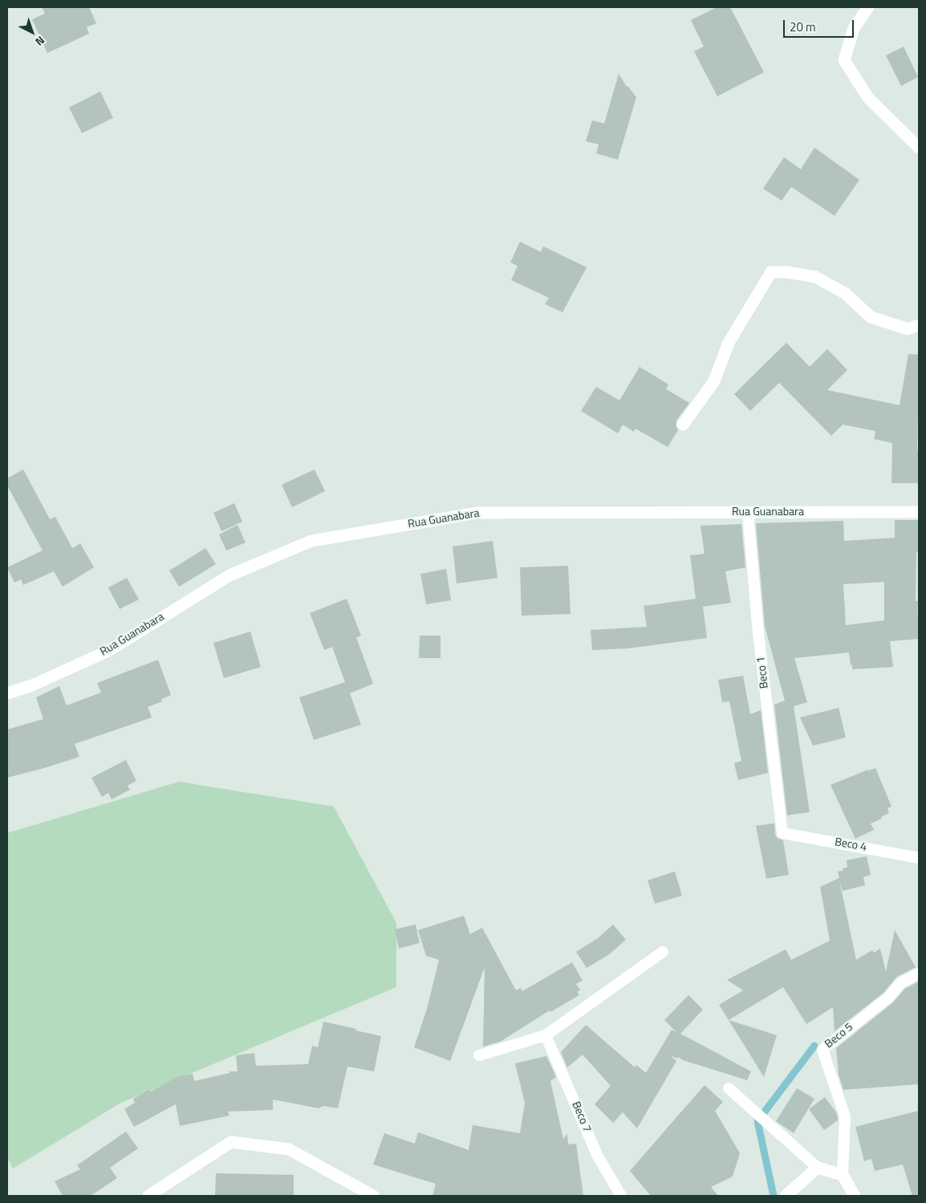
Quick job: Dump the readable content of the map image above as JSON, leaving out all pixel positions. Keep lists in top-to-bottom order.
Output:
{
  "streets": {
    "street": ["Rua Guanabara"],
    "lane": [
      "Beco 1",
      "Beco 4",
      "Beco 5",
      "Beco 7"
    ]
  },
  "crossings": [
    ["Rua Guanabara", "Beco 1"],
    ["Beco 1", "Beco 4"]
  ],
  "scale_bar": "20 m",
  "north": "bottom right"
}
